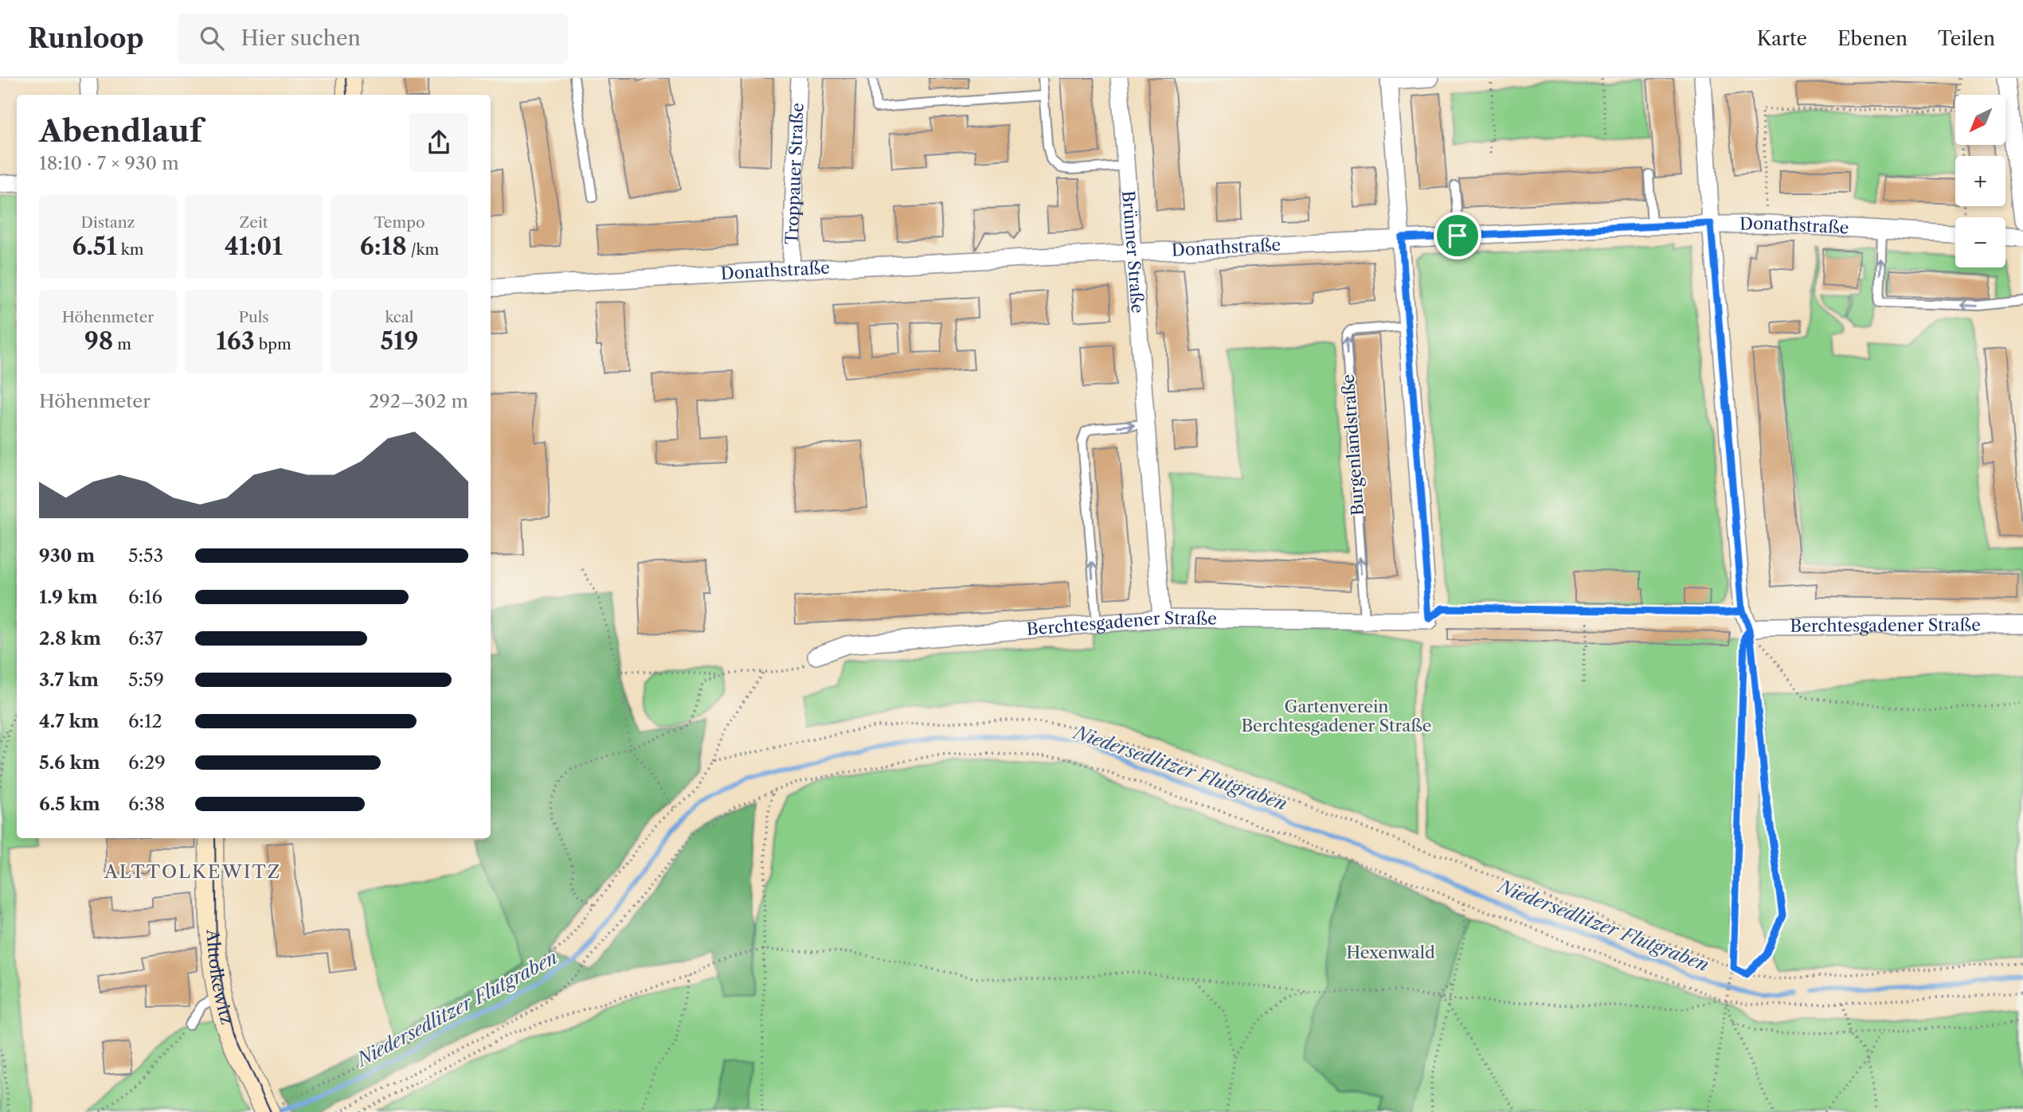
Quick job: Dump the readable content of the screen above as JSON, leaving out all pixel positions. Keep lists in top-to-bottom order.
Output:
{
  "streets": {
    "main road": ["Alttolkewitz"],
    "street": [
      "Troppauer Straße",
      "Donathstraße",
      "Brünner Straße",
      "Berchtesgadener Straße"
    ],
    "lane": ["Burgenlandstraße"]
  },
  "crossings": [
    ["Troppauer Straße", "Donathstraße"],
    ["Donathstraße", "Brünner Straße"],
    ["Brünner Straße", "Berchtesgadener Straße"],
    ["Burgenlandstraße", "Berchtesgadener Straße"]
  ],
  "one_way": ["Burgenlandstraße"],
  "districts": ["ALTTOLKEWITZ"],
  "water": ["Niedersedlitzer Flutgraben"],
  "parks": ["Gartenverein Berchtesgadener Straße", "Hexenwald"],
  "north": "bottom left",
  "page": {
    "header": "Runloop",
    "search": "Hier suchen",
    "nav": ["Karte", "Ebenen", "Teilen"],
    "map_buttons": ["+", "−"],
    "heading": ["Abendlauf", "18:10 · 7 × 930 m"],
    "stats": [
      ["Distanz", "6.51 km"],
      ["Zeit", "41:01"],
      ["Tempo", "6:18 /km"],
      ["Höhenmeter", "98 m"],
      ["Puls", "163 bpm"],
      ["kcal", "519"]
    ],
    "chart": ["Höhenmeter", "292–302 m"],
    "list": [
      {
        "name": "930 m",
        "note": "5:53"
      },
      {
        "name": "1.9 km",
        "note": "6:16"
      },
      {
        "name": "2.8 km",
        "note": "6:37"
      },
      {
        "name": "3.7 km",
        "note": "5:59"
      },
      {
        "name": "4.7 km",
        "note": "6:12"
      },
      {
        "name": "5.6 km",
        "note": "6:29"
      },
      {
        "name": "6.5 km",
        "note": "6:38"
      }
    ]
  }
}
